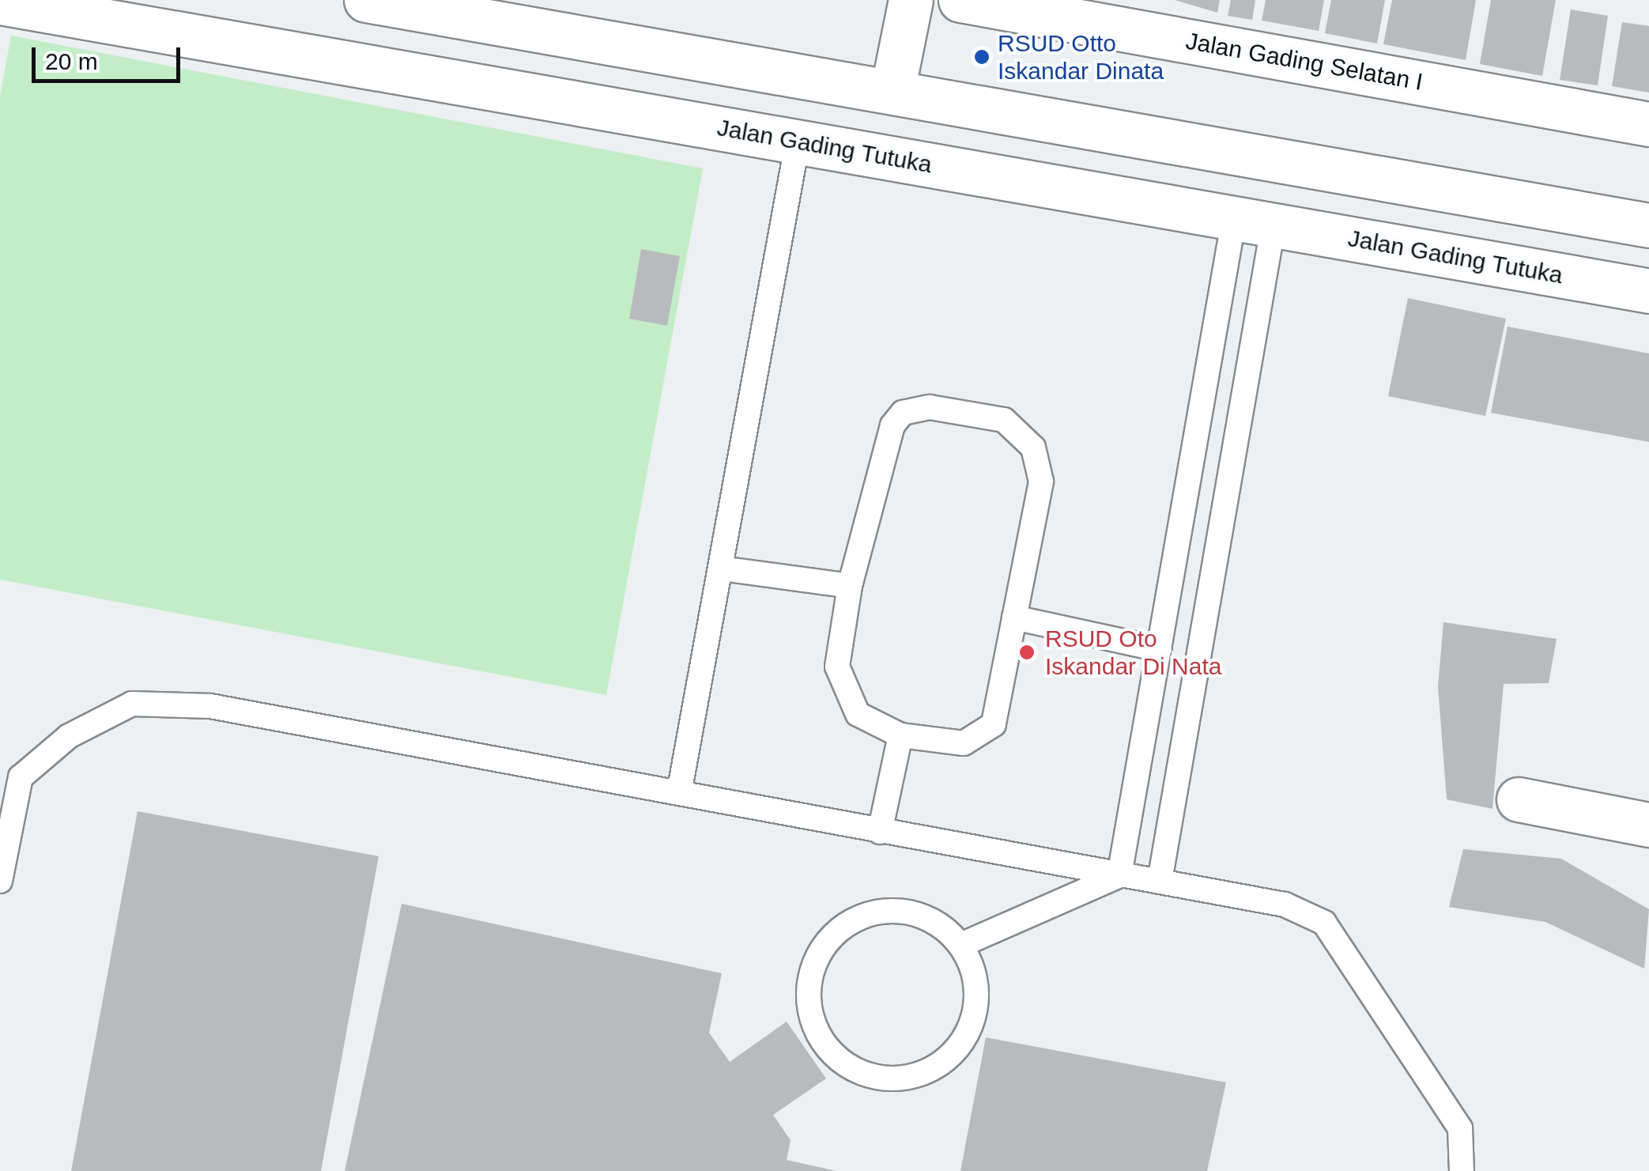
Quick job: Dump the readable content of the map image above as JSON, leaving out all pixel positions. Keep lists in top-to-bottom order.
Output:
{
  "streets": {
    "main road": ["Jalan Gading Selatan I", "Jalan Gading Tutuka"]
  },
  "places": ["RSUD Otto Iskandar Dinata", "RSUD Oto Iskandar Di Nata"],
  "scale_bar": "20 m"
}
